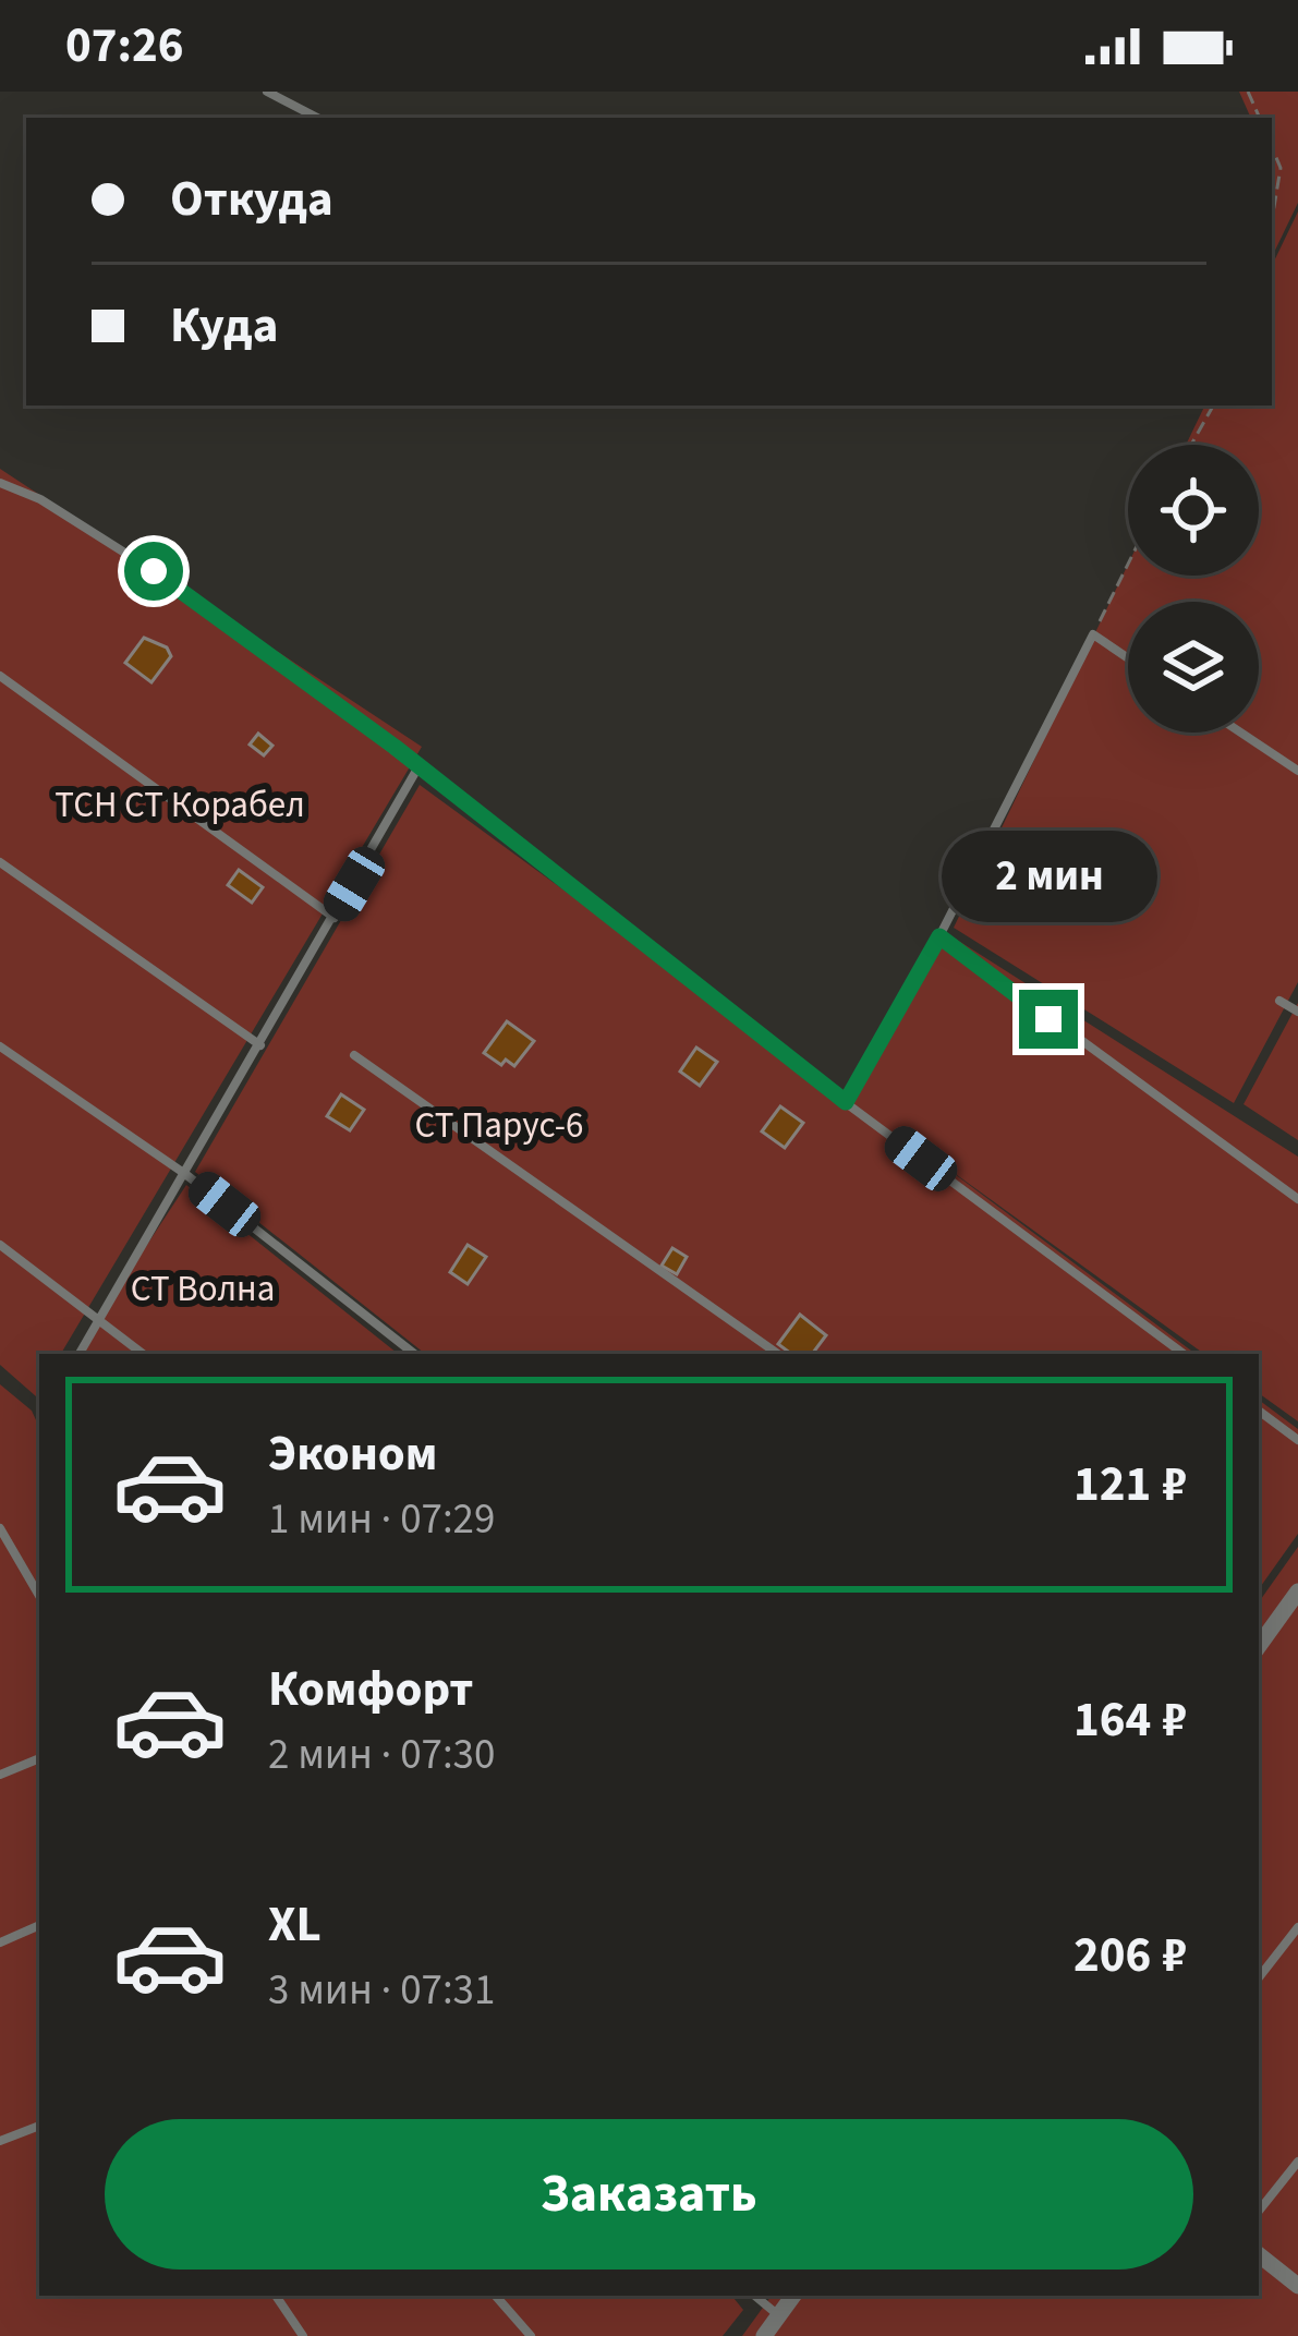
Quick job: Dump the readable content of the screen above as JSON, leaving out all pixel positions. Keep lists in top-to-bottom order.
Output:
{
  "parks": ["ТСН СТ Корабел", "СТ Парус-6", "СТ Волна"],
  "page": {
    "status": "07:26",
    "banner": ["Откуда", "Куда"],
    "bubble": "2 мин",
    "list": [
      {
        "name": "Эконом",
        "note": "1 мин · 07:29",
        "value": "121 ₽"
      },
      {
        "name": "Комфорт",
        "note": "2 мин · 07:30",
        "value": "164 ₽"
      },
      {
        "name": "XL",
        "note": "3 мин · 07:31",
        "value": "206 ₽"
      }
    ],
    "buttons": "Заказать"
  }
}
